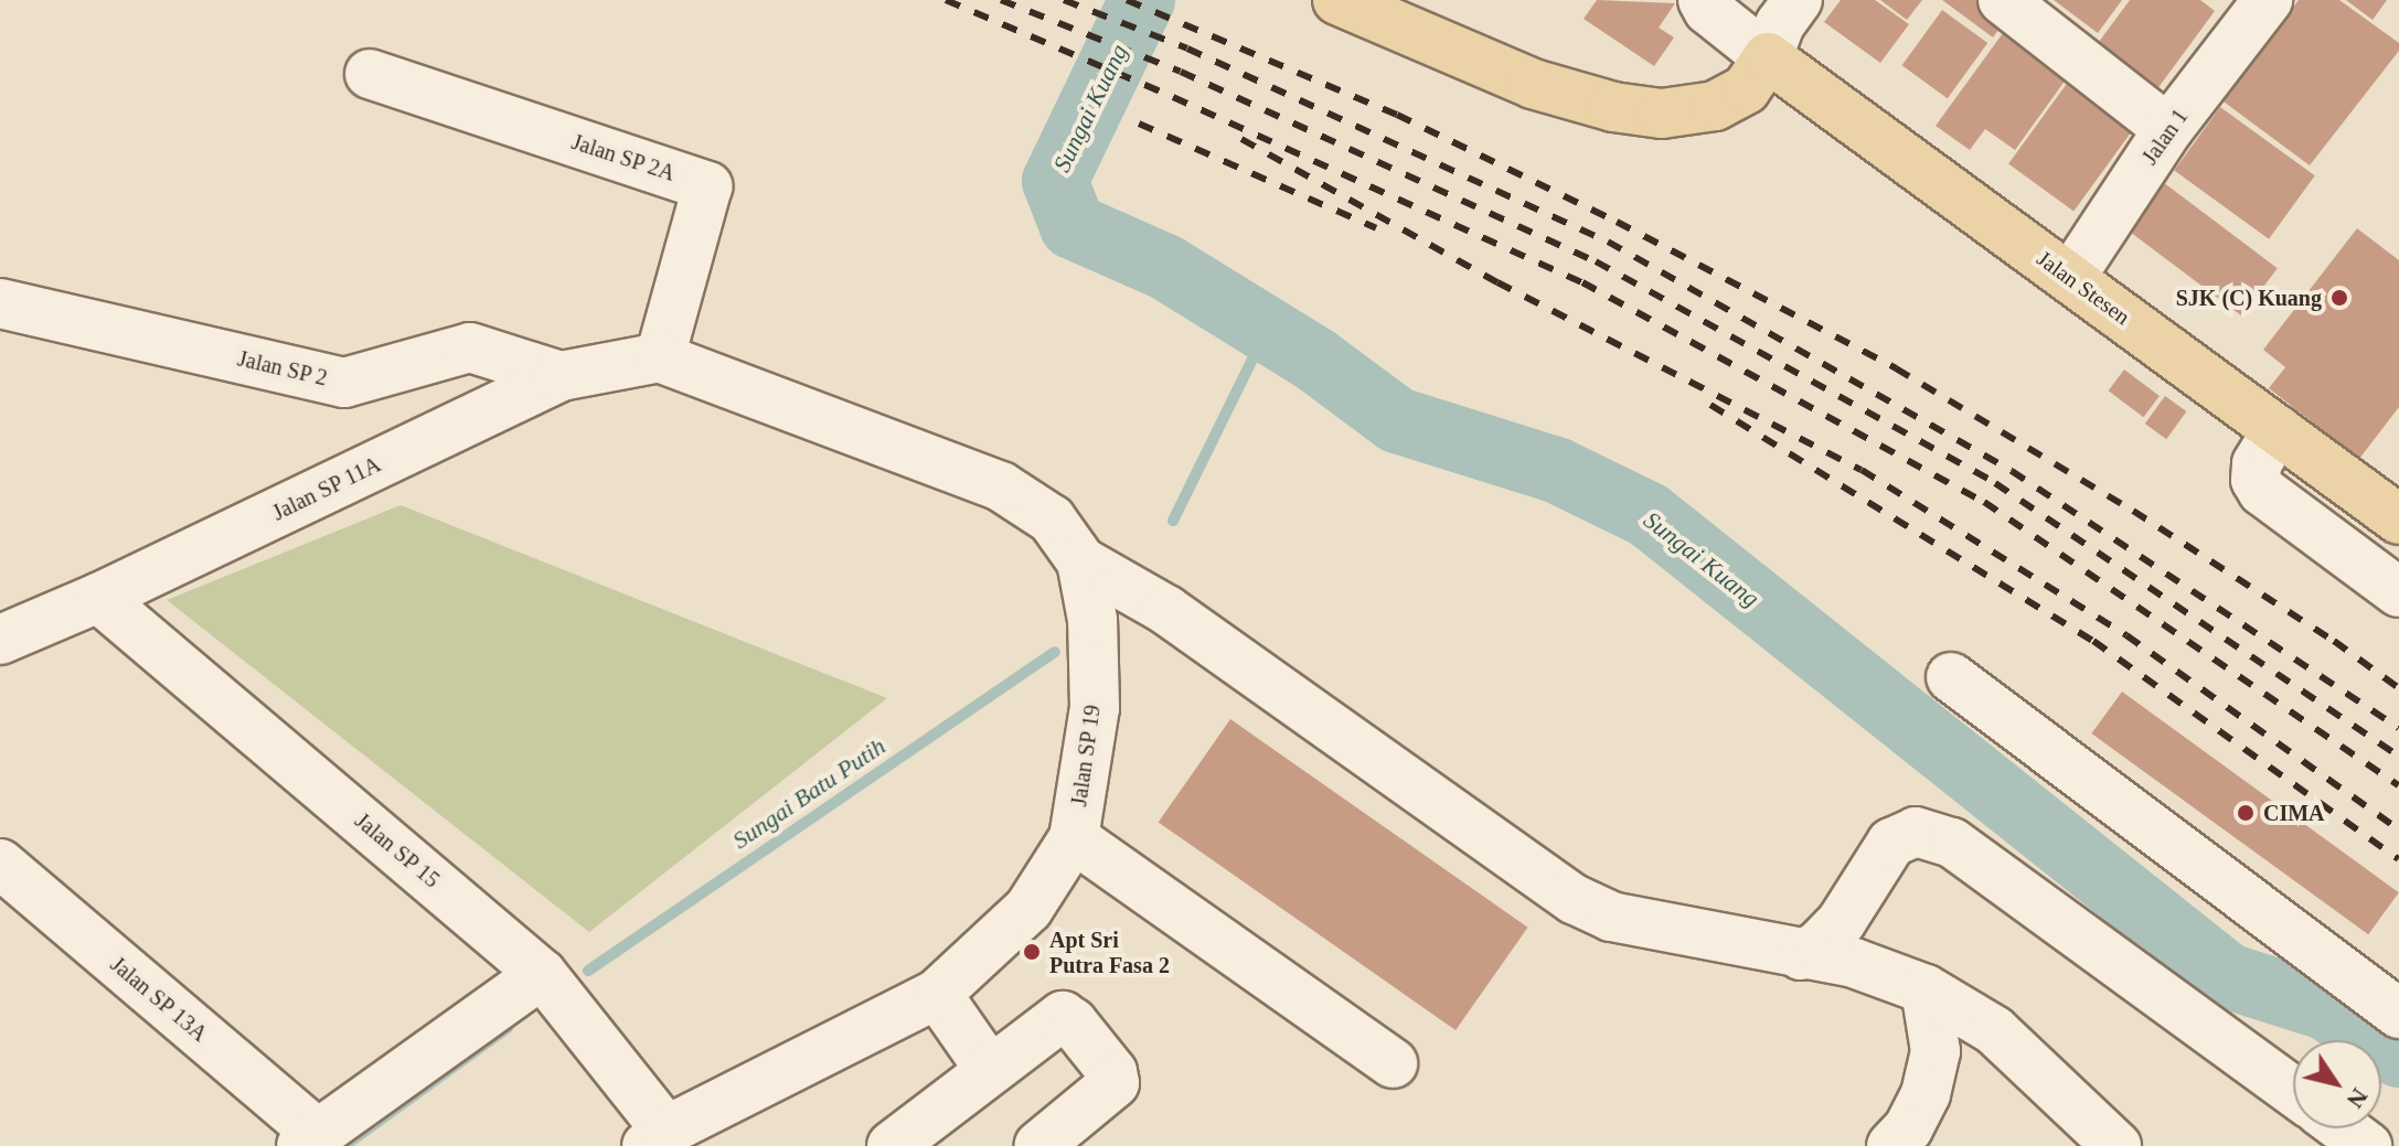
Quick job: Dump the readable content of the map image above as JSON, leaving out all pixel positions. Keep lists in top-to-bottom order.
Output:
{
  "streets": {
    "main road": ["Jalan Stesen"],
    "street": [
      "Jalan 1",
      "Jalan SP 2A",
      "Jalan SP 2",
      "Jalan SP 11A",
      "Jalan SP 19",
      "Jalan SP 15",
      "Jalan SP 13A"
    ]
  },
  "crossings": [
    ["Jalan 1", "Jalan Stesen"],
    ["Jalan SP 2A", "Jalan SP 11A"],
    ["Jalan SP 2A", "Jalan SP 19"],
    ["Jalan SP 2", "Jalan SP 11A"],
    ["Jalan SP 11A", "Jalan SP 19"],
    ["Jalan SP 11A", "Jalan SP 15"],
    ["Jalan SP 19", "Jalan SP 15"]
  ],
  "water": ["Sungai Kuang", "Sungai Batu Putih"],
  "places": ["SJK (C) Kuang", "CIMA", "Apt Sri Putra Fasa 2"],
  "north": "bottom right"
}
